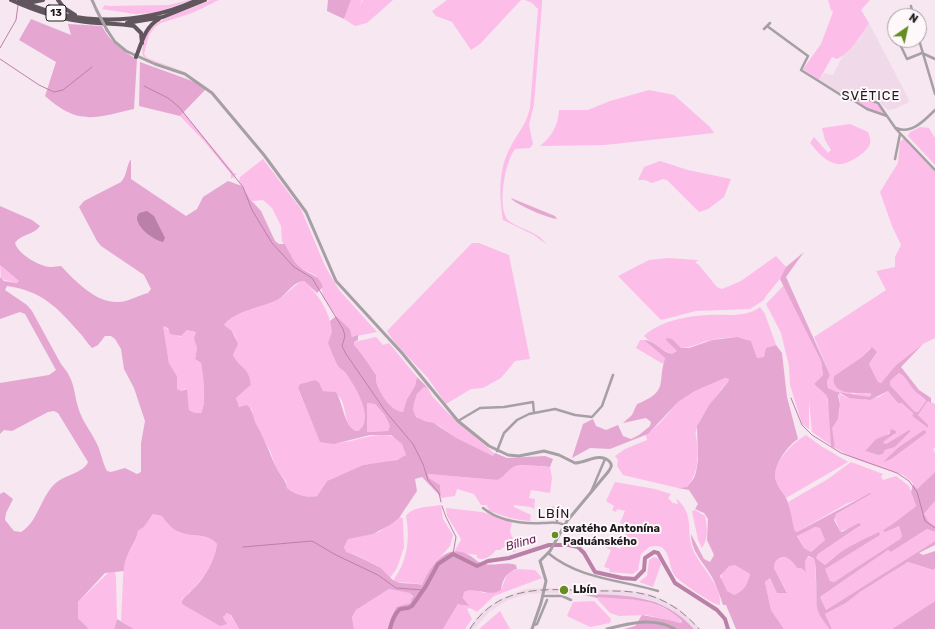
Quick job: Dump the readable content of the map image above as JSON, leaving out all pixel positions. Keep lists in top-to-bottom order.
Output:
{
  "streets": {
    "highway": ["13"]
  },
  "districts": ["SVĚTICE", "LBÍN"],
  "water": ["Bílina"],
  "places": ["svatého Antonína Paduánského", "Lbín"],
  "north": "top right"
}
